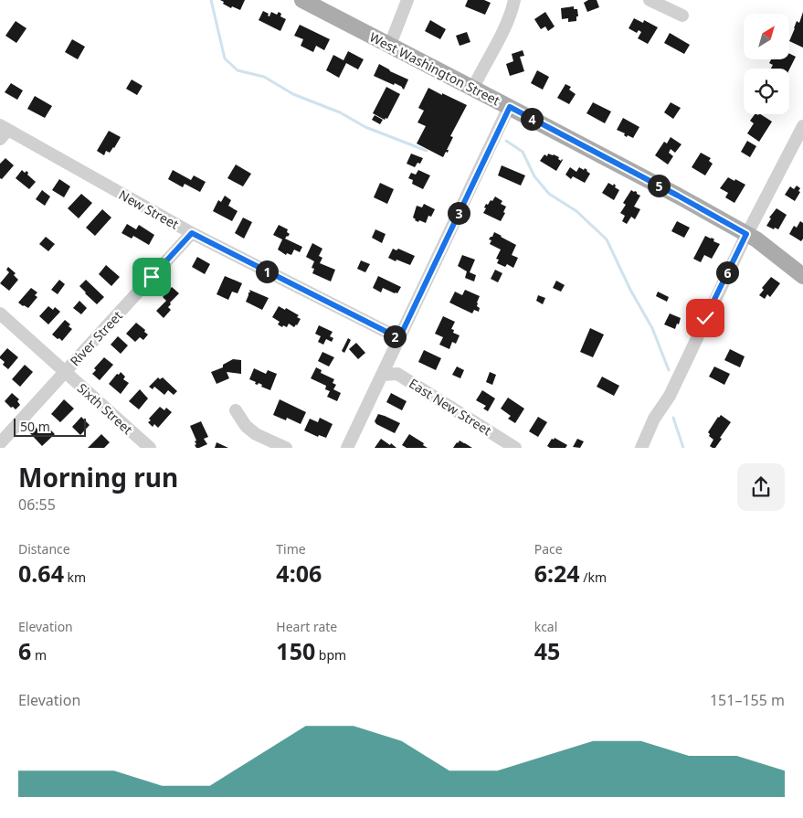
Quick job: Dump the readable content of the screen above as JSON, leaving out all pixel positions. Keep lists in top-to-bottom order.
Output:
{
  "streets": {
    "main road": ["West Washington Street"],
    "street": [
      "New Street",
      "River Street",
      "East New Street",
      "Sixth Street"
    ]
  },
  "crossings": [
    ["New Street", "River Street"],
    ["River Street", "Sixth Street"]
  ],
  "scale_bar": "50 m",
  "north": "top right",
  "page": {
    "pins": [
      "4",
      "5",
      "3",
      "1",
      "6",
      "2"
    ],
    "scale": "50 m",
    "heading": ["Morning run", "06:55"],
    "stats": [
      ["Distance", "0.64 km"],
      ["Time", "4:06"],
      ["Pace", "6:24 /km"],
      ["Elevation", "6 m"],
      ["Heart rate", "150 bpm"],
      ["kcal", "45"]
    ],
    "chart": ["Elevation", "151–155 m"]
  }
}
